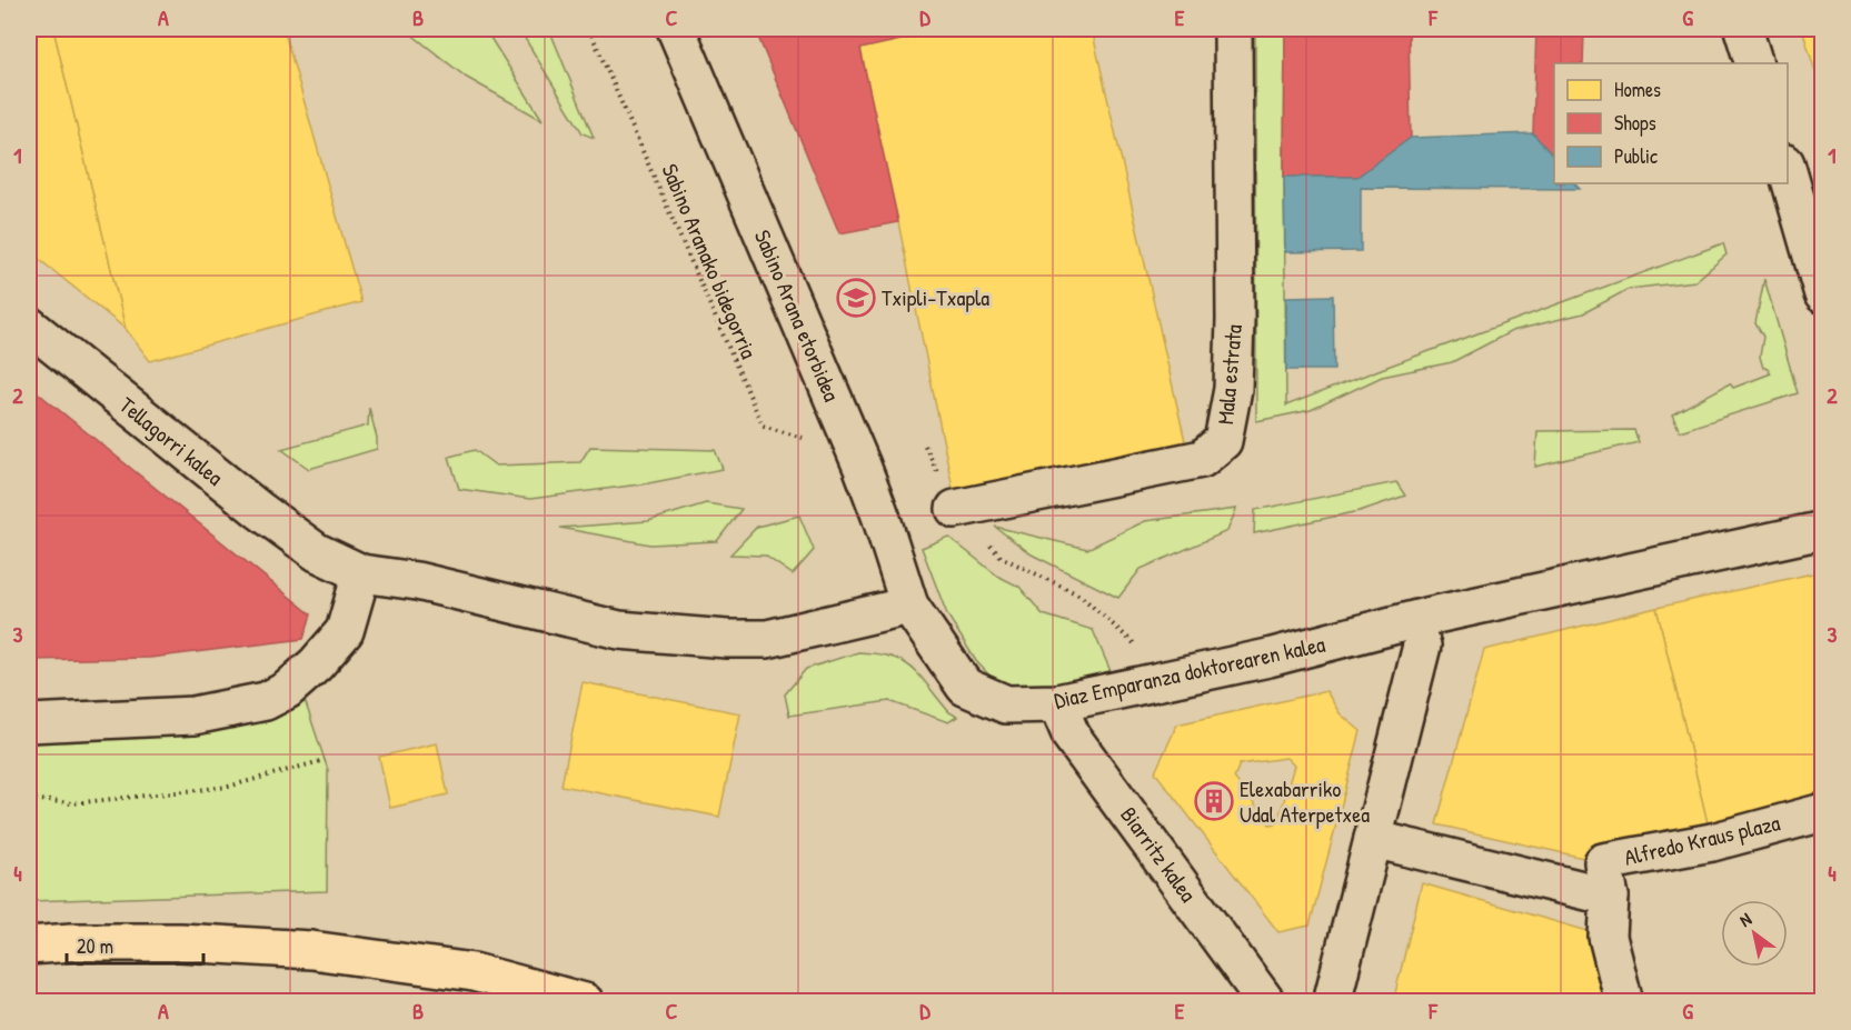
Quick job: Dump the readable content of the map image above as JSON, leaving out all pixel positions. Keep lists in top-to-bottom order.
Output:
{
  "streets": {
    "street": [
      "Sabino Arana etorbidea",
      "Mala estrata",
      "Tellagorri kalea",
      "Diaz Emparanza doktorearen kalea",
      "Alfredo Kraus plaza",
      "Biarritz kalea"
    ],
    "path": ["Sabino Aranako bidegorria"]
  },
  "crossings": [
    ["Sabino Aranako bidegorria", "Sabino Arana etorbidea"],
    ["Sabino Arana etorbidea", "Diaz Emparanza doktorearen kalea"],
    ["Diaz Emparanza doktorearen kalea", "Biarritz kalea"]
  ],
  "places": {
    "school or university": ["Txipli-Txapla"],
    "building": ["Elexabarriko Udal Aterpetxea"]
  },
  "legend": ["Homes", "Shops", "Public"],
  "scale_bar": "20 m",
  "north": "top left",
  "grid": {
    "columns": [
      "A",
      "B",
      "C",
      "D",
      "E",
      "F",
      "G"
    ],
    "rows": [
      "1",
      "2",
      "3",
      "4"
    ]
  }
}
